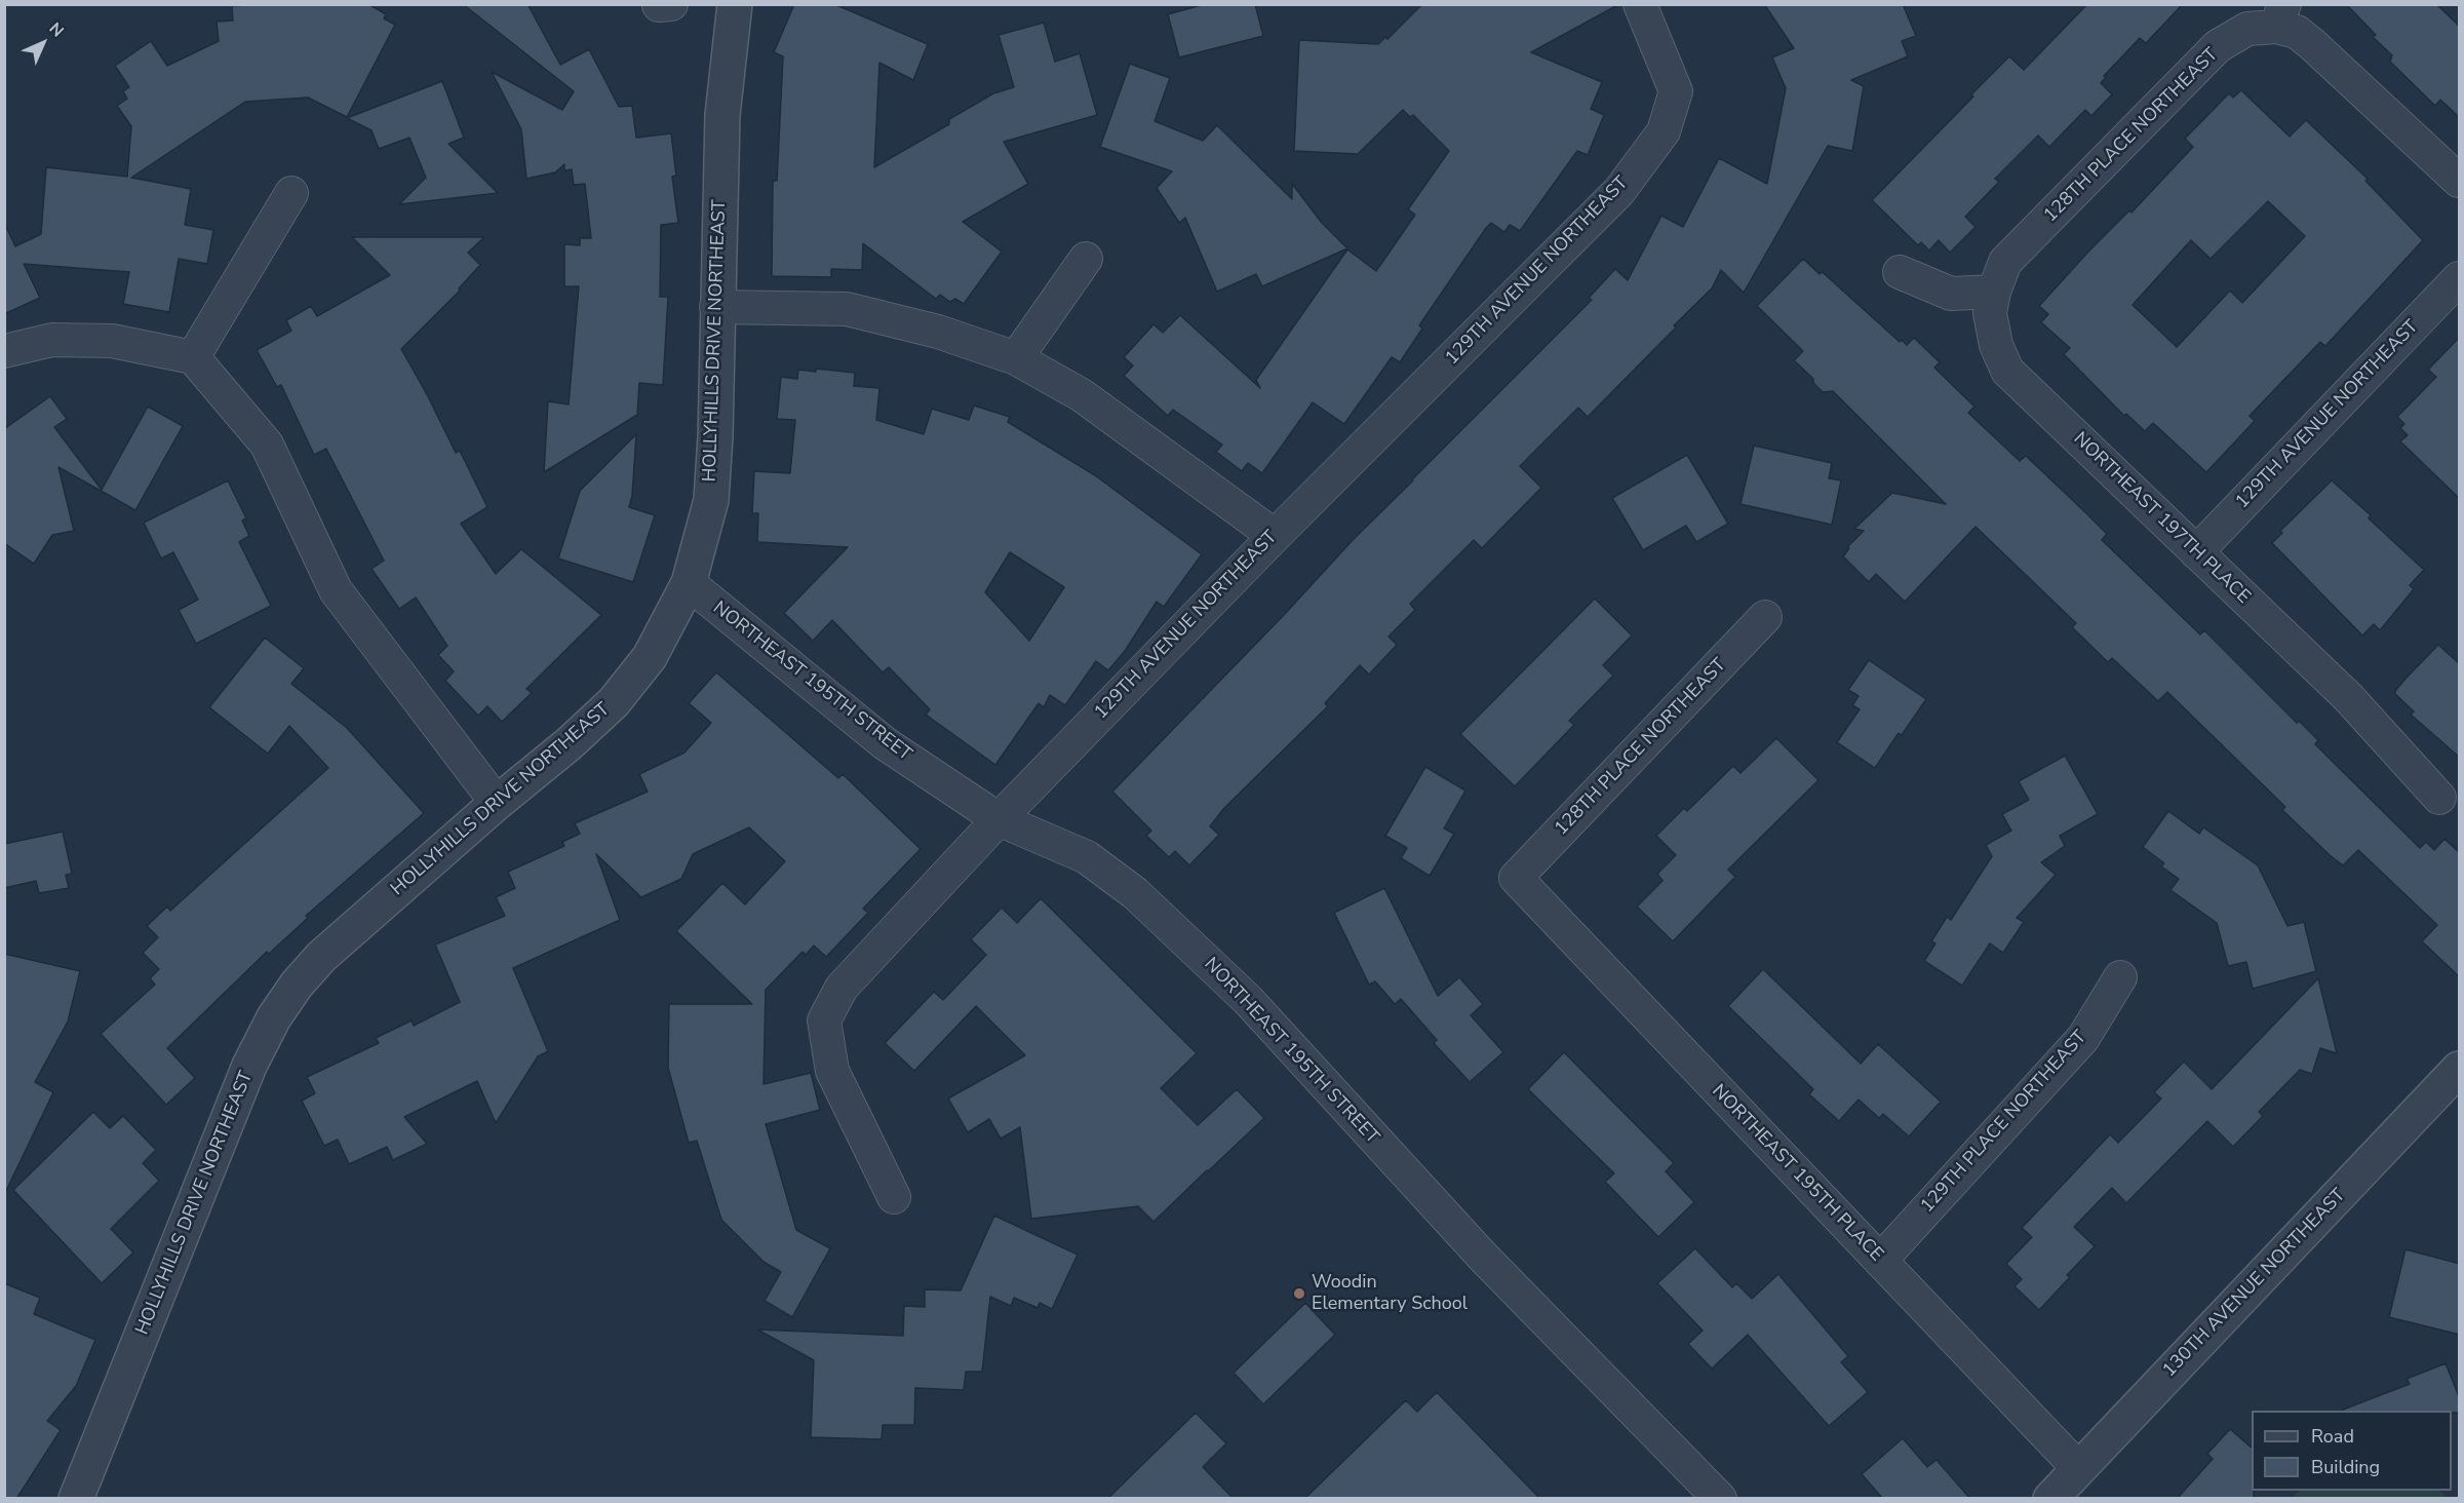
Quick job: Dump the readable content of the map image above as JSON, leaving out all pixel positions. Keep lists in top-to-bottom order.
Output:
{
  "streets": {
    "street": [
      "128TH PLACE NORTHEAST",
      "129TH AVENUE NORTHEAST",
      "HOLLYHILLS DRIVE NORTHEAST",
      "NORTHEAST 197TH PLACE",
      "NORTHEAST 195TH STREET",
      "129TH PLACE NORTHEAST",
      "NORTHEAST 195TH PLACE",
      "130TH AVENUE NORTHEAST"
    ]
  },
  "crossings": [
    ["128TH PLACE NORTHEAST", "NORTHEAST 197TH PLACE"],
    ["128TH PLACE NORTHEAST", "NORTHEAST 195TH PLACE"],
    ["129TH AVENUE NORTHEAST", "NORTHEAST 197TH PLACE"],
    ["129TH AVENUE NORTHEAST", "NORTHEAST 195TH STREET"],
    ["HOLLYHILLS DRIVE NORTHEAST", "NORTHEAST 195TH STREET"],
    ["129TH PLACE NORTHEAST", "NORTHEAST 195TH PLACE"],
    ["NORTHEAST 195TH PLACE", "130TH AVENUE NORTHEAST"]
  ],
  "places": ["Woodin Elementary School"],
  "legend": ["Road", "Building"],
  "north": "top right"
}
